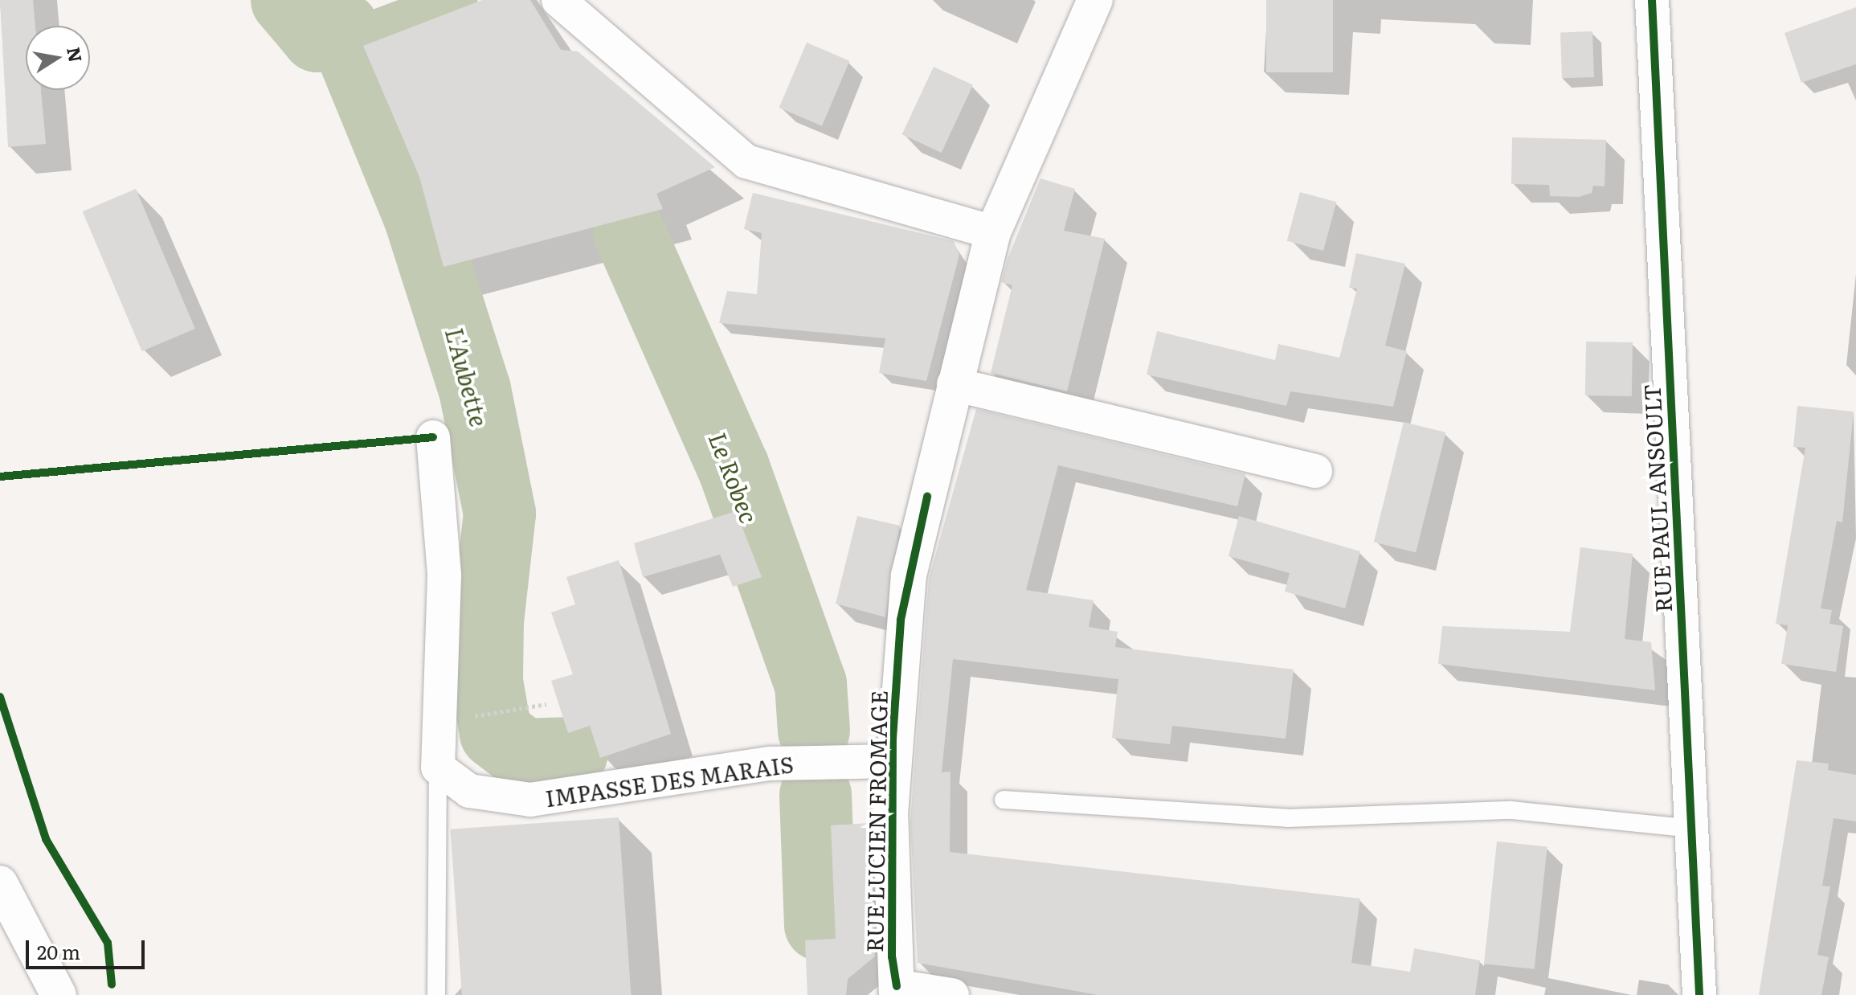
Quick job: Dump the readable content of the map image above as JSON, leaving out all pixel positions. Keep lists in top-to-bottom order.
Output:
{
  "streets": {
    "street": ["RUE PAUL ANSOULT", "IMPASSE DES MARAIS", "RUE LUCIEN FROMAGE"]
  },
  "crossings": [
    ["IMPASSE DES MARAIS", "RUE LUCIEN FROMAGE"]
  ],
  "water": ["L'Aubette", "Le Robec"],
  "scale_bar": "20 m",
  "north": "right"
}
